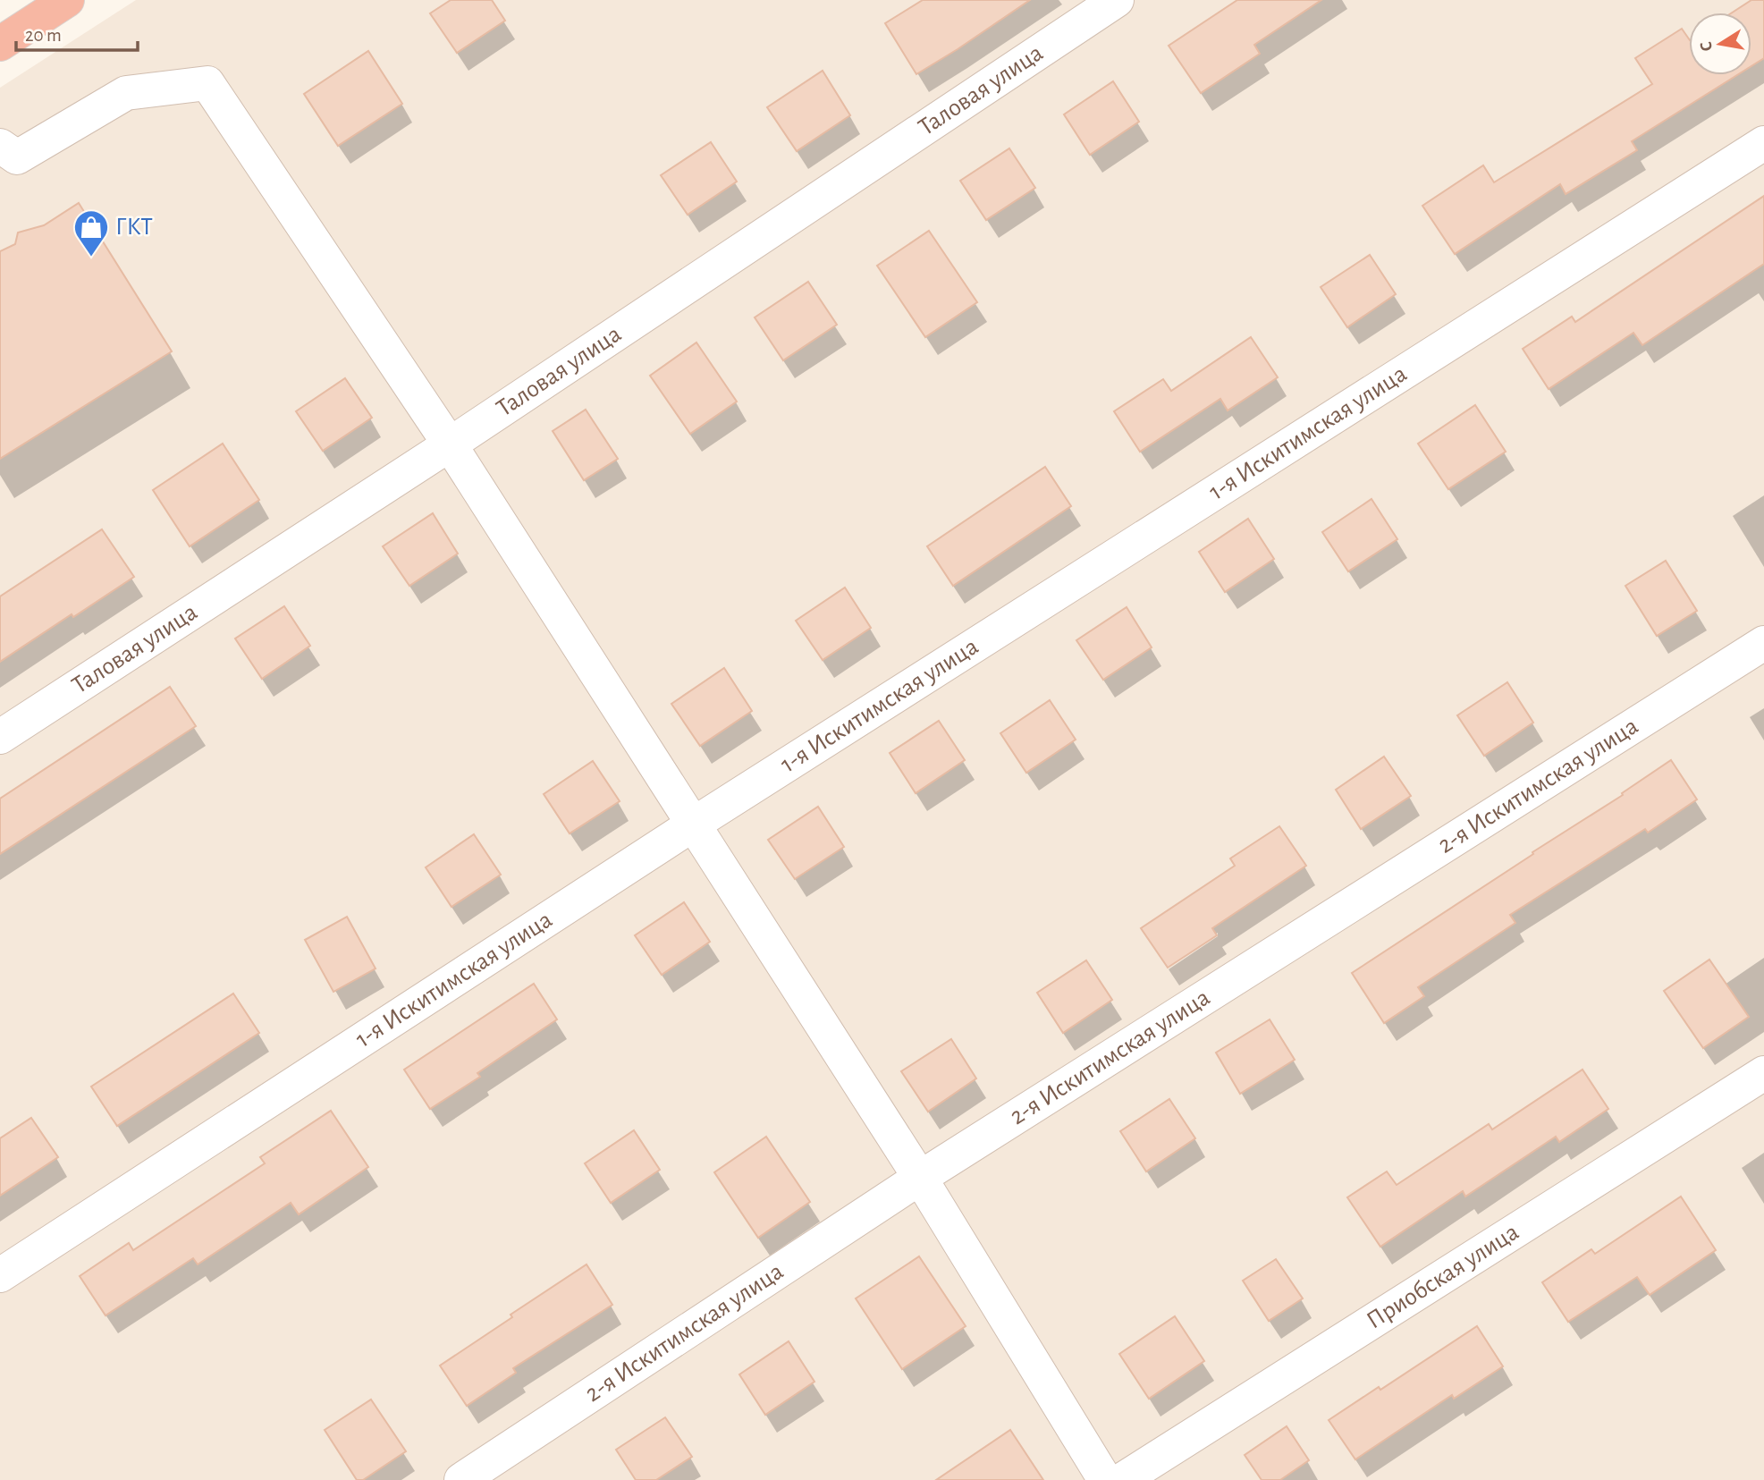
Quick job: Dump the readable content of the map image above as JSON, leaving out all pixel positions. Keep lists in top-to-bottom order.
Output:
{
  "streets": {
    "street": [
      "Таловая улица",
      "1-я Искитимская улица",
      "2-я Искитимская улица",
      "Приобская улица"
    ]
  },
  "places": {
    "shop": ["ГКТ"]
  },
  "scale_bar": "20 m",
  "north": "left"
}
